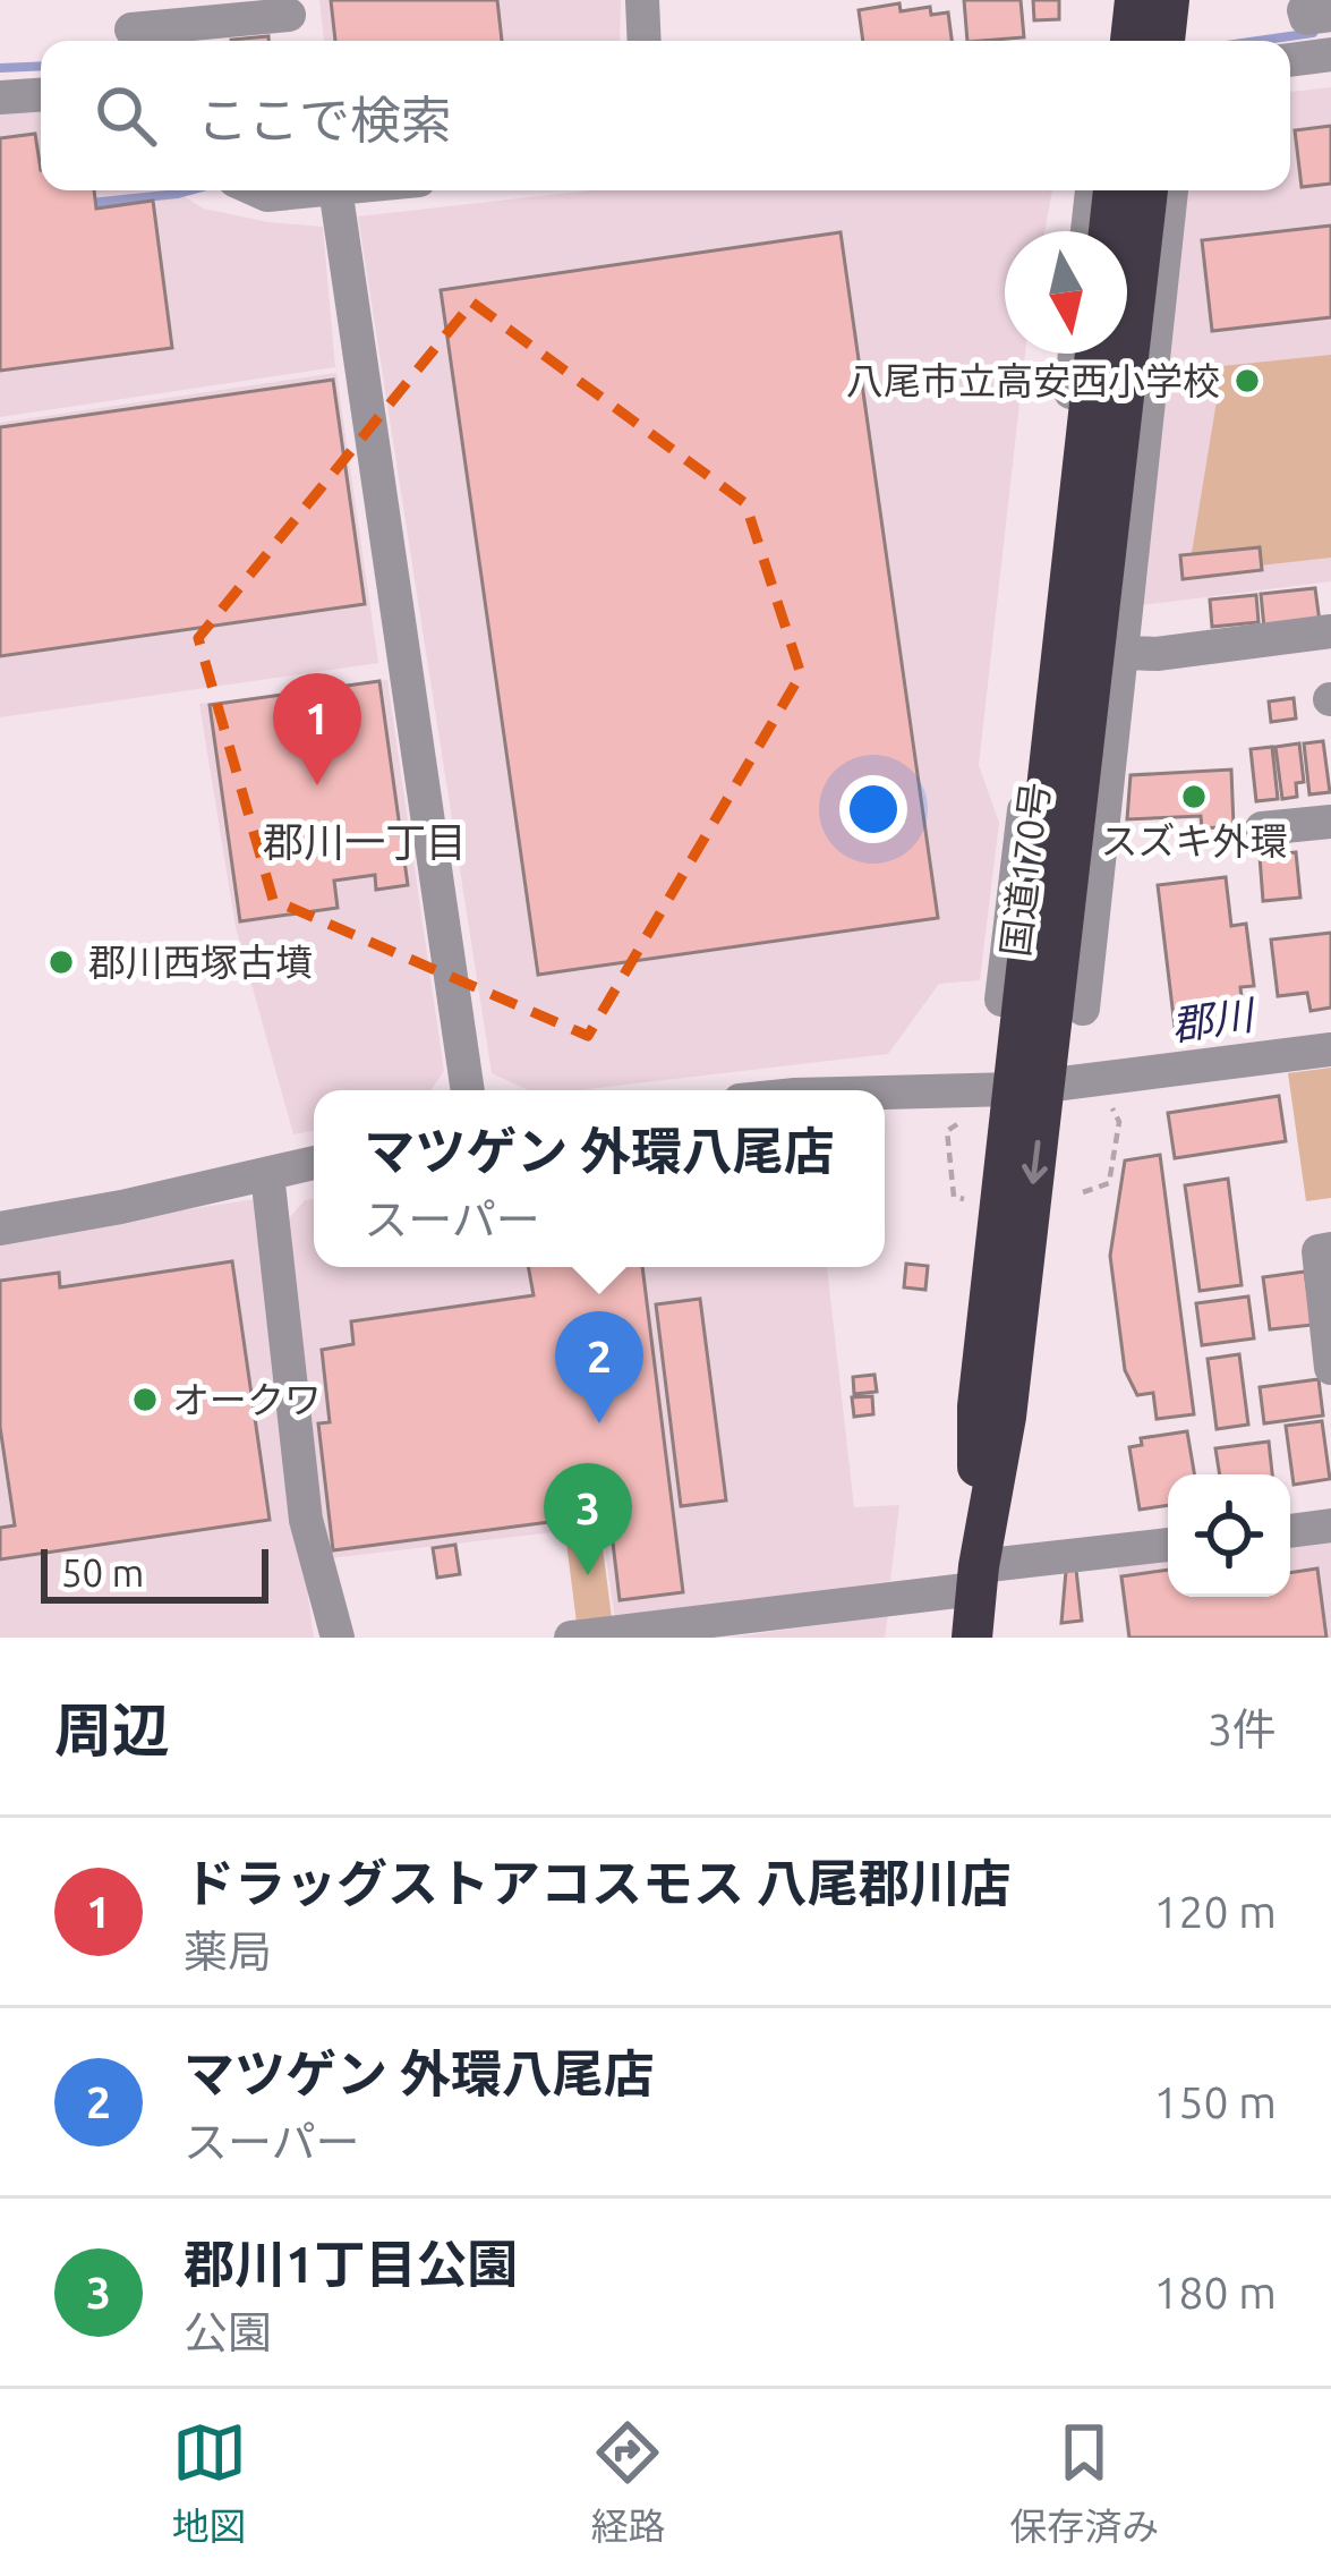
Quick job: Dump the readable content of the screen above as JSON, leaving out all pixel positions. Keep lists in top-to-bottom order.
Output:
{
  "streets": {
    "highway": ["国道170号"]
  },
  "districts": ["郡川一丁目"],
  "water": ["郡川"],
  "places": [
    "八尾市立高安西小学校",
    "スズキ外環",
    "郡川西塚古墳",
    "オークワ"
  ],
  "scale_bar": "50 m",
  "north": "bottom",
  "page": {
    "search": "ここで検索",
    "pins": ["1", "2", "3"],
    "popup": ["マツゲン 外環八尾店", "スーパー"],
    "scale": "50 m",
    "heading": ["周辺", "3件"],
    "list": [
      {
        "mark": "1",
        "name": "ドラッグストアコスモス 八尾郡川店",
        "note": "薬局",
        "value": "120 m"
      },
      {
        "mark": "2",
        "name": "マツゲン 外環八尾店",
        "note": "スーパー",
        "value": "150 m"
      },
      {
        "mark": "3",
        "name": "郡川1丁目公園",
        "note": "公園",
        "value": "180 m"
      }
    ],
    "nav": ["地図", "経路", "保存済み"]
  }
}
